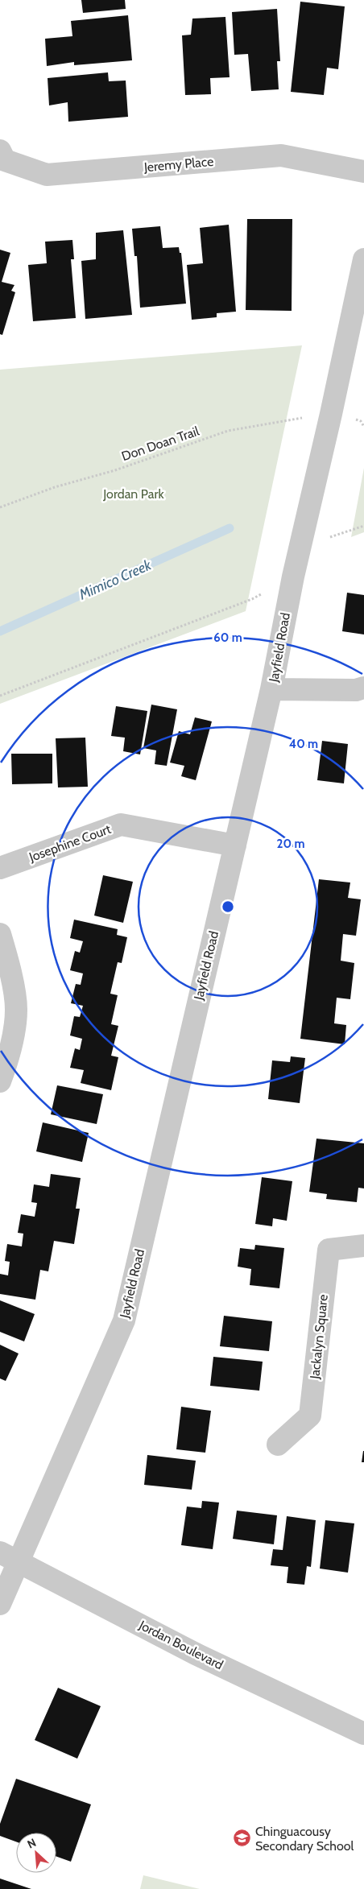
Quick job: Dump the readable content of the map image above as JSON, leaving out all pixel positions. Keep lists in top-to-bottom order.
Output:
{
  "streets": {
    "street": [
      "Jeremy Place",
      "Jayfield Road",
      "Josephine Court",
      "Jackalyn Square",
      "Jordan Boulevard"
    ],
    "path": ["Don Doan Trail"]
  },
  "crossings": [
    ["Don Doan Trail", "Jayfield Road"],
    ["Jayfield Road", "Josephine Court"],
    ["Jayfield Road", "Jordan Boulevard"]
  ],
  "water": ["Mimico Creek"],
  "parks": ["Jordan Park"],
  "places": {
    "school or university": ["Chinguacousy Secondary School"]
  },
  "north": "top left",
  "rings": ["60 m", "40 m", "20 m"]
}
